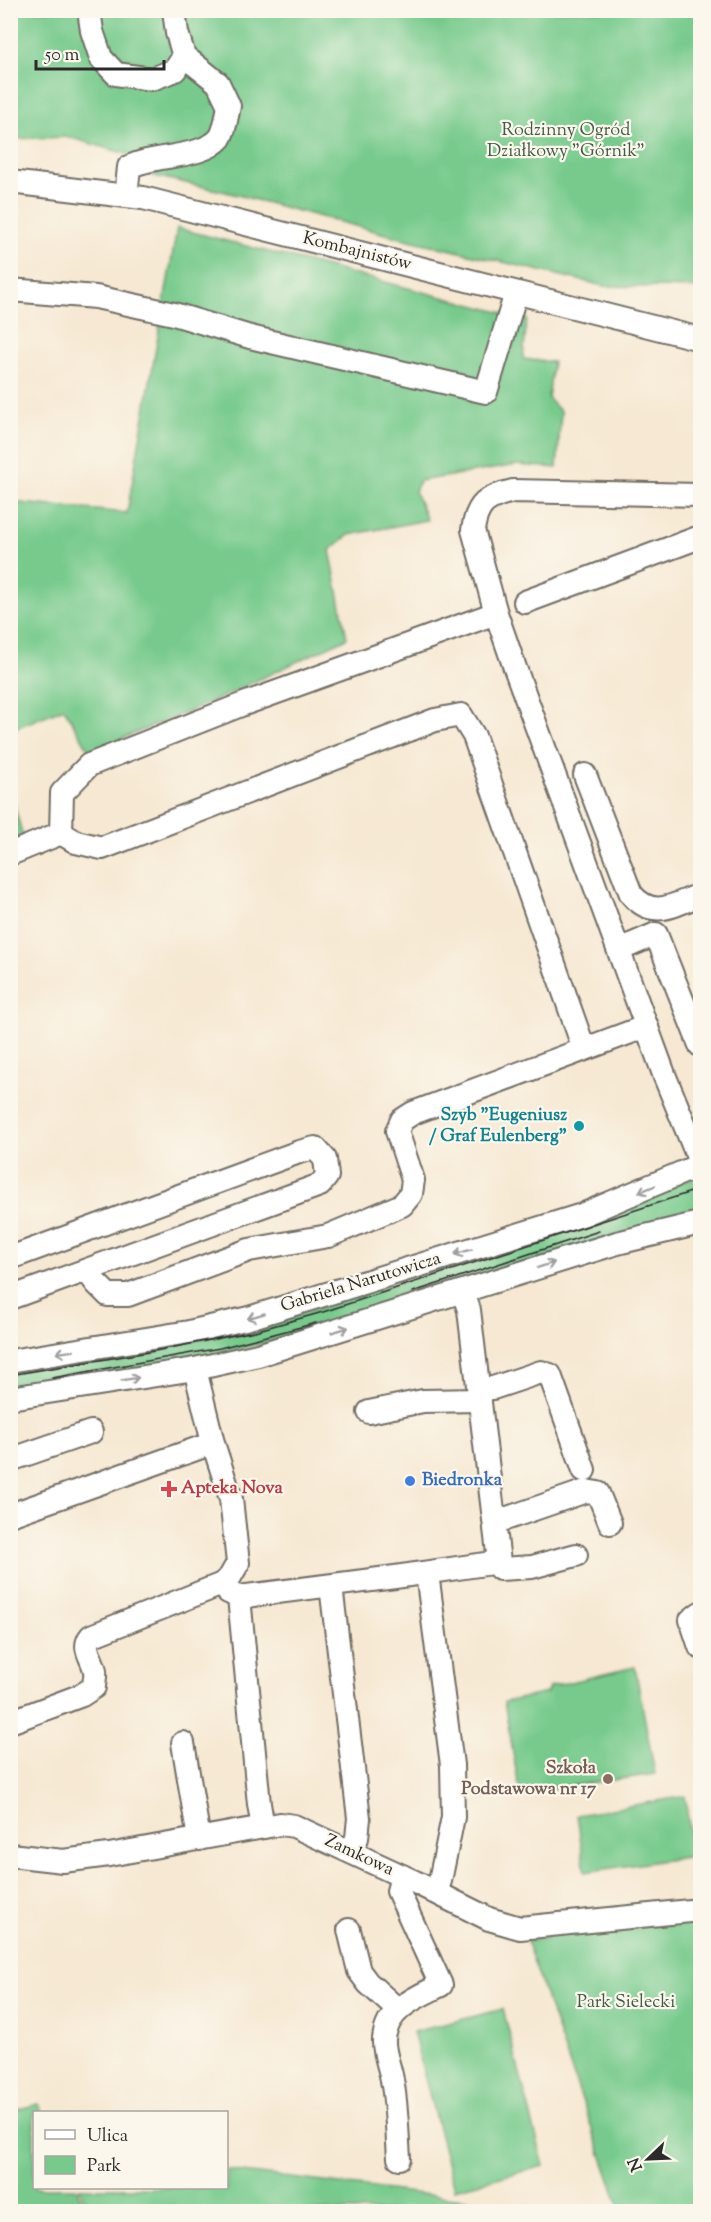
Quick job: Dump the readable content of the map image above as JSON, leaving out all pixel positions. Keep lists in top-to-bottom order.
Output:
{
  "streets": {
    "street": ["Kombajnistów", "Gabriela Narutowicza", "Zamkowa"]
  },
  "parks": ["Rodzinny Ogród Działkowy \"Górnik\"", "Park Sielecki"],
  "places": {
    "other": ["Szyb \"Eugeniusz / Graf Eulenberg\"", "Biedronka", "Szkoła Podstawowa nr 17"],
    "health": ["Apteka Nova"]
  },
  "legend": ["Ulica", "Park"],
  "scale_bar": "50 m",
  "north": "bottom left"
}
